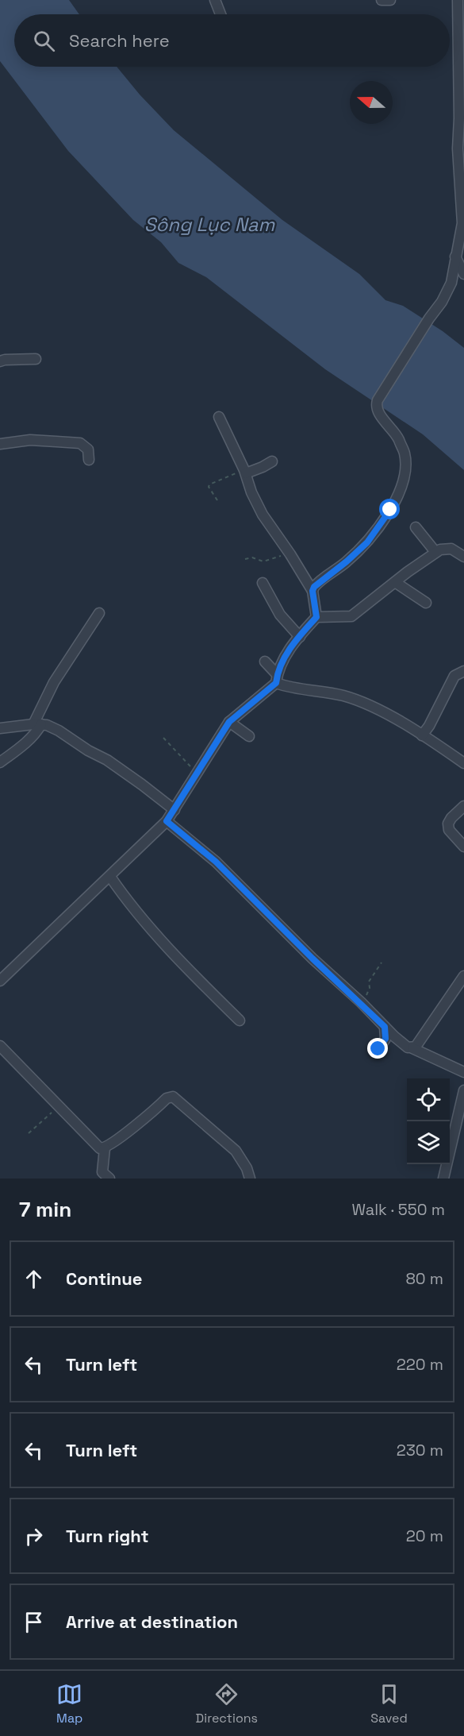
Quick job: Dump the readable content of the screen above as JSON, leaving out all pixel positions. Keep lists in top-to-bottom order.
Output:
{
  "water": ["Sông Lục Nam"],
  "north": "left",
  "page": {
    "search": "Search here",
    "heading": ["7 min", "Walk · 550 m"],
    "list": [
      ["Continue", "80 m"],
      ["Turn left", "220 m"],
      ["Turn left", "230 m"],
      ["Turn right", "20 m"],
      "Arrive at destination"
    ],
    "nav": ["Map", "Directions", "Saved"]
  }
}
